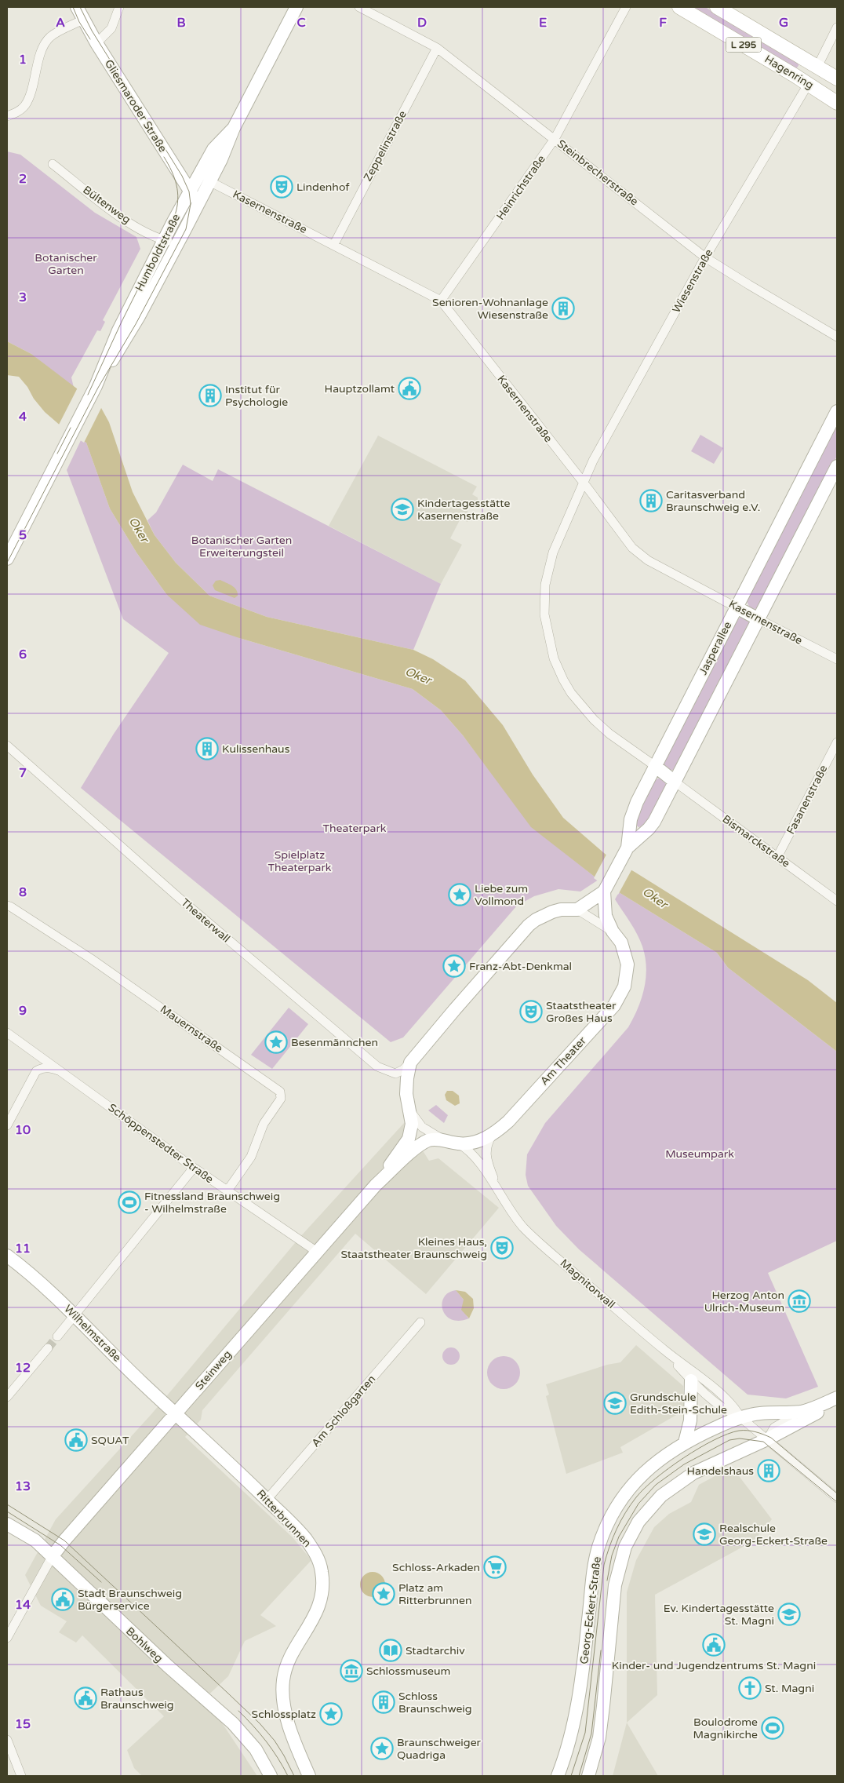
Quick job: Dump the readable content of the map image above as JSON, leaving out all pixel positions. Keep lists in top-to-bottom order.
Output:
{
  "streets": {
    "main road": ["L 295", "Hagenring"],
    "street": [
      "Gliesmaroder Straße",
      "Zeppelinstraße",
      "Steinbrecherstraße",
      "Heinrichstraße",
      "Bültenweg",
      "Kasernenstraße",
      "Humboldtstraße",
      "Wiesenstraße",
      "Jasperallee",
      "Fasanenstraße",
      "Bismarckstraße",
      "Theaterwall",
      "Mauernstraße",
      "Am Theater",
      "Schöppenstedter Straße",
      "Magnitorwall",
      "Wilhelmstraße",
      "Steinweg",
      "Am Schloßgarten",
      "Ritterbrunnen",
      "Georg-Eckert-Straße",
      "Bohlweg"
    ]
  },
  "crossings": [
    ["Hagenring", "Wiesenstraße"],
    ["Gliesmaroder Straße", "Humboldtstraße"],
    ["Zeppelinstraße", "Steinbrecherstraße"],
    ["Zeppelinstraße", "Kasernenstraße"],
    ["Steinbrecherstraße", "Heinrichstraße"],
    ["Steinbrecherstraße", "Wiesenstraße"],
    ["Heinrichstraße", "Kasernenstraße"],
    ["Bültenweg", "Humboldtstraße"],
    ["Kasernenstraße", "Humboldtstraße"],
    ["Kasernenstraße", "Wiesenstraße"],
    ["Kasernenstraße", "Jasperallee"],
    ["Wiesenstraße", "Jasperallee"],
    ["Jasperallee", "Bismarckstraße"],
    ["Jasperallee", "Am Theater"],
    ["Fasanenstraße", "Bismarckstraße"],
    ["Theaterwall", "Am Theater"],
    ["Mauernstraße", "Schöppenstedter Straße"],
    ["Am Theater", "Steinweg"],
    ["Schöppenstedter Straße", "Steinweg"],
    ["Magnitorwall", "Georg-Eckert-Straße"],
    ["Wilhelmstraße", "Steinweg"],
    ["Wilhelmstraße", "Ritterbrunnen"],
    ["Steinweg", "Ritterbrunnen"],
    ["Steinweg", "Bohlweg"],
    ["Am Schloßgarten", "Ritterbrunnen"]
  ],
  "water": ["Oker"],
  "parks": [
    "Botanischer Garten",
    "Botanischer Garten Erweiterungsteil",
    "Theaterpark",
    "Spielplatz Theaterpark",
    "Museumpark"
  ],
  "places": {
    "theatre": ["Lindenhof", "Staatstheater Großes Haus", "Kleines Haus, Staatstheater Braunschweig"],
    "building": [
      "Senioren-Wohnanlage Wiesenstraße",
      "Institut für Psychologie",
      "Caritasverband Braunschweig e.V.",
      "Kulissenhaus",
      "Handelshaus",
      "Schloss Braunschweig"
    ],
    "public building": [
      "Hauptzollamt",
      "SQUAT",
      "Stadt Braunschweig Bürgerservice",
      "Kinder- und Jugendzentrums St. Magni",
      "Rathaus Braunschweig"
    ],
    "school or university": [
      "Kindertagesstätte Kasernenstraße",
      "Grundschule Edith-Stein-Schule",
      "Realschule Georg-Eckert-Straße",
      "Ev. Kindertagesstätte St. Magni"
    ],
    "place": [
      "Liebe zum Vollmond",
      "Franz-Abt-Denkmal",
      "Besenmännchen",
      "Platz am Ritterbrunnen",
      "Schlossplatz",
      "Braunschweiger Quadriga"
    ],
    "sports": ["Fitnessland Braunschweig - Wilhelmstraße", "Boulodrome Magnikirche"],
    "museum": ["Herzog Anton Ulrich-Museum", "Schlossmuseum"],
    "supermarket": ["Schloss-Arkaden"],
    "library": ["Stadtarchiv"],
    "church": ["St. Magni"]
  },
  "grid": {
    "columns": [
      "A",
      "B",
      "C",
      "D",
      "E",
      "F",
      "G"
    ],
    "rows": [
      "1",
      "2",
      "3",
      "4",
      "5",
      "6",
      "7",
      "8",
      "9",
      "10",
      "11",
      "12",
      "13",
      "14",
      "15"
    ]
  }
}
